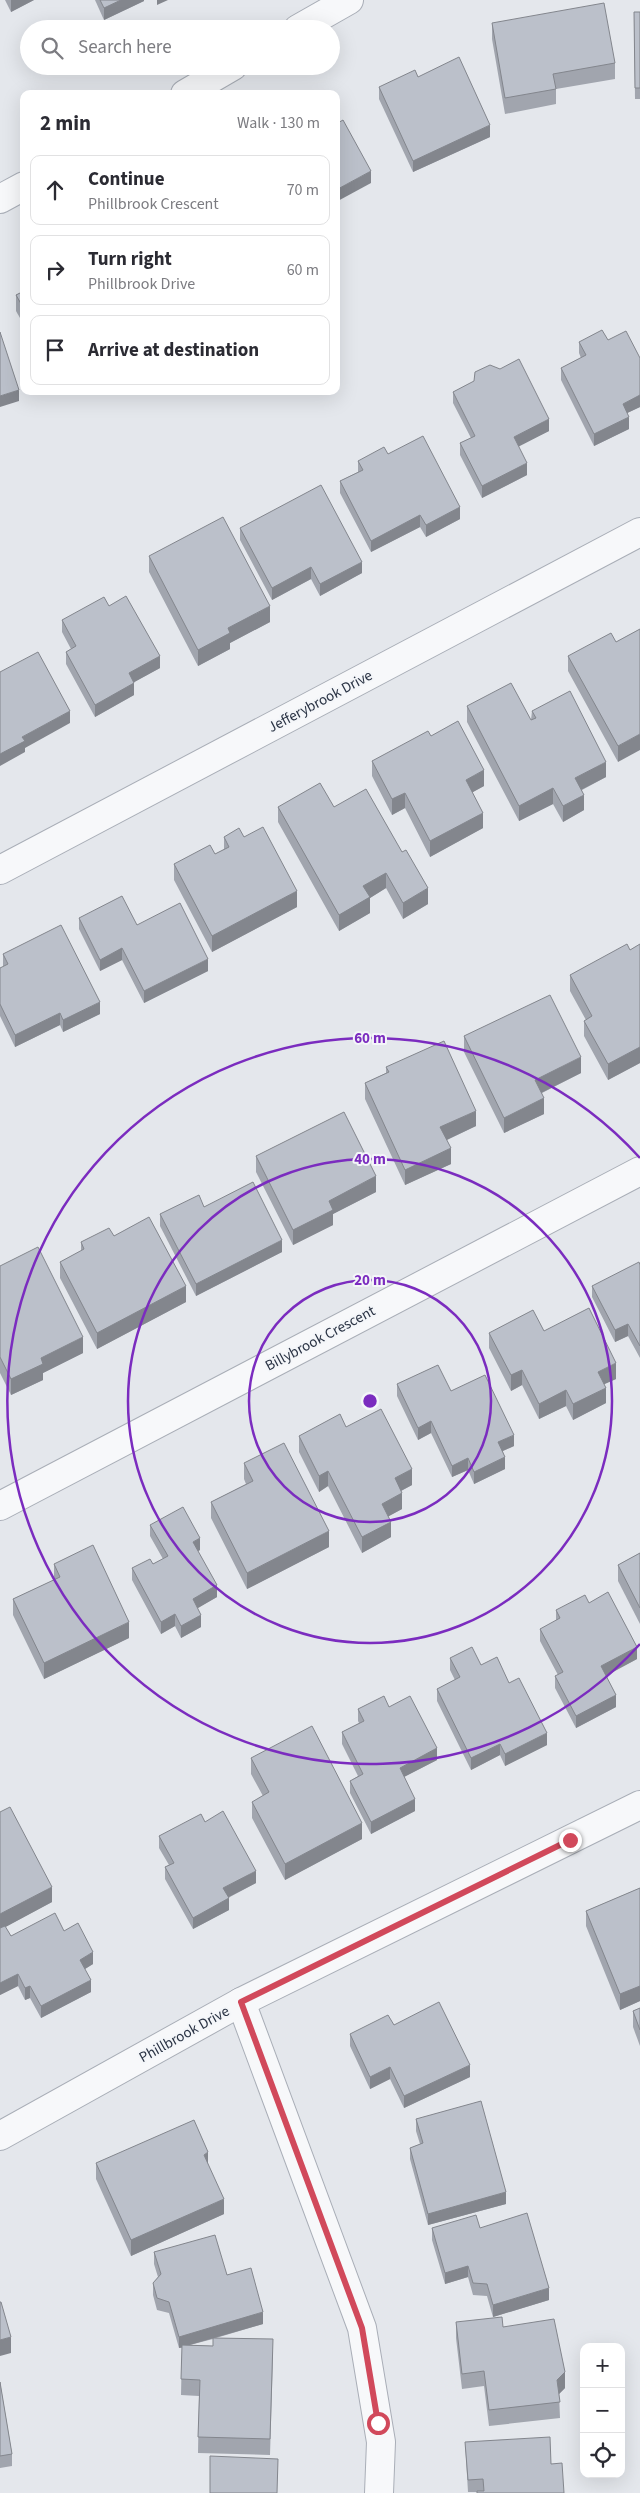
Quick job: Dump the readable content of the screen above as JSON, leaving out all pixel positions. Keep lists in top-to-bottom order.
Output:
{
  "streets": {
    "street": ["Jefferybrook Drive", "Billybrook Crescent", "Phillbrook Drive"]
  },
  "page": {
    "search": "Search here",
    "heading": ["2 min", "Walk · 130 m"],
    "list": [
      ["Continue", "Phillbrook Crescent", "70 m"],
      ["Turn right", "Phillbrook Drive", "60 m"],
      "Arrive at destination"
    ],
    "map_buttons": ["+", "−"]
  },
  "rings": ["60 m", "40 m", "20 m"]
}
